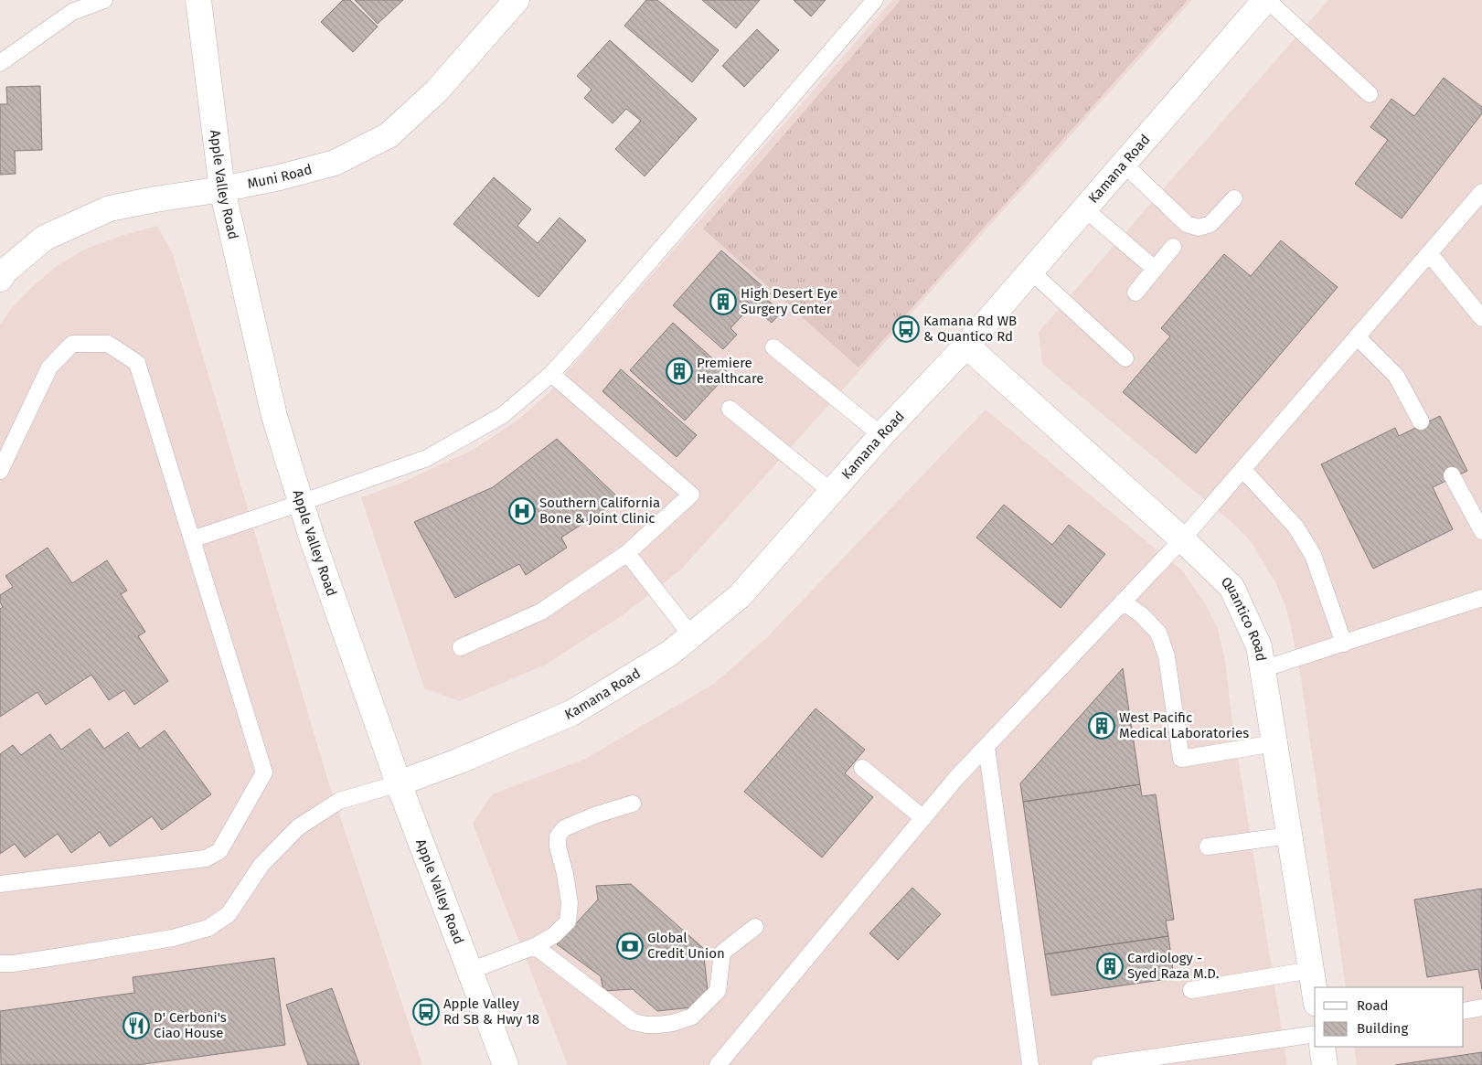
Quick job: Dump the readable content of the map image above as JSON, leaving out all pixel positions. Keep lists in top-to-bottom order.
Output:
{
  "streets": {
    "street": [
      "Kamana Road",
      "Muni Road",
      "Apple Valley Road",
      "Quantico Road"
    ]
  },
  "crossings": [
    ["Kamana Road", "Apple Valley Road"],
    ["Kamana Road", "Quantico Road"],
    ["Muni Road", "Apple Valley Road"]
  ],
  "places": {
    "building": [
      "High Desert Eye Surgery Center",
      "Premiere Healthcare",
      "West Pacific Medical Laboratories",
      "Cardiology - Syed Raza M.D."
    ],
    "bus stop": ["Kamana Rd WB & Quantico Rd", "Apple Valley Rd SB & Hwy 18"],
    "hospital": ["Southern California Bone & Joint Clinic"],
    "bank": ["Global Credit Union"],
    "restaurant": ["D' Cerboni's Ciao House"]
  },
  "legend": ["Road", "Building"]
}
